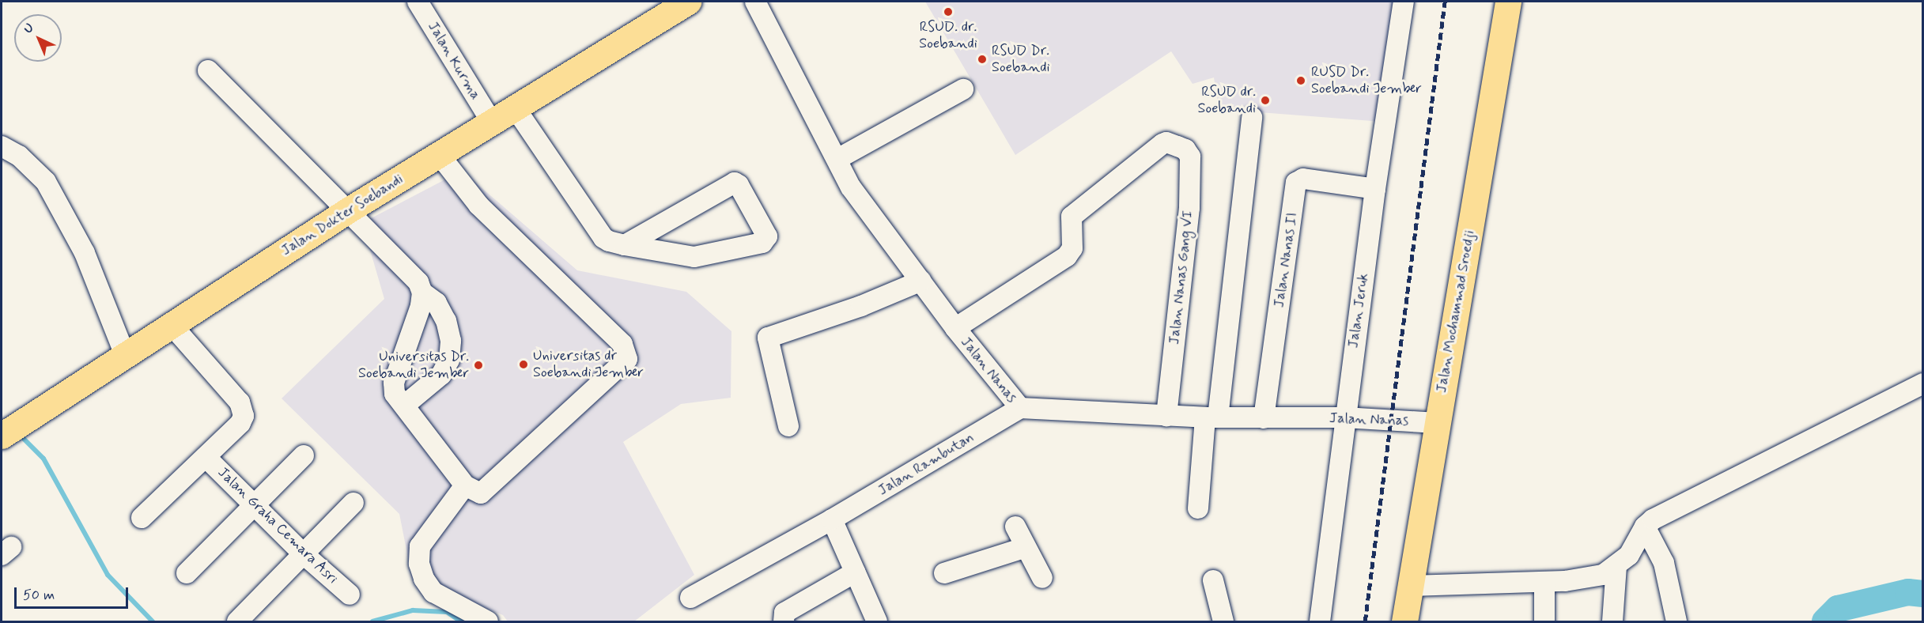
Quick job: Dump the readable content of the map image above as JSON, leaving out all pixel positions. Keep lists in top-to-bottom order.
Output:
{
  "streets": {
    "main road": ["Jalan Dokter Soebandi", "Jalan Mochammad Sroedji"],
    "street": [
      "Jalan Kurma",
      "Jalan Nanas II",
      "Jalan Nanas Gang VI",
      "Jalan Jeruk",
      "Jalan Nanas",
      "Jalan Rambutan",
      "Jalan Graha Cemara Asri"
    ]
  },
  "crossings": [
    ["Jalan Kurma", "Jalan Dokter Soebandi"],
    ["Jalan Dokter Soebandi", "Jalan Graha Cemara Asri"],
    ["Jalan Nanas II", "Jalan Jeruk"],
    ["Jalan Nanas II", "Jalan Nanas"],
    ["Jalan Nanas Gang VI", "Jalan Nanas"],
    ["Jalan Jeruk", "Jalan Nanas"],
    ["Jalan Mochammad Sroedji", "Jalan Nanas"],
    ["Jalan Nanas", "Jalan Rambutan"]
  ],
  "places": [
    "RSUD. dr. Soebandi",
    "RSUD Dr. Soebandi",
    "RUSD Dr. Soebandi Jember",
    "RSUD dr. Soebandi",
    "Universitas dr Soebandi Jember",
    "Universitas Dr. Soebandi Jember"
  ],
  "scale_bar": "50 m",
  "north": "top left"
}
